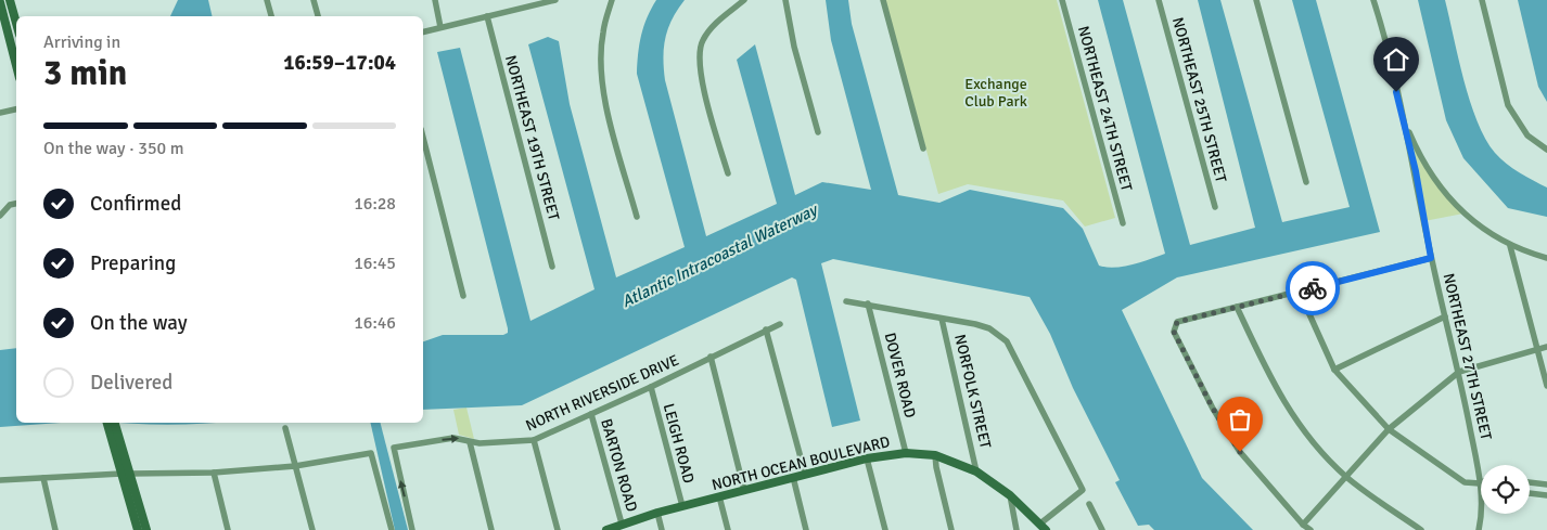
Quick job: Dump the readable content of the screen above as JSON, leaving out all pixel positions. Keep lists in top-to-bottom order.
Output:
{
  "streets": {
    "main road": ["NORTH OCEAN BOULEVARD"],
    "street": [
      "NORTHEAST 25TH STREET",
      "NORTHEAST 24TH STREET",
      "NORTHEAST 19TH STREET",
      "NORTHEAST 27TH STREET",
      "DOVER ROAD",
      "NORFOLK STREET",
      "NORTH RIVERSIDE DRIVE",
      "LEIGH ROAD",
      "BARTON ROAD"
    ]
  },
  "crossings": [
    ["DOVER ROAD", "NORTH OCEAN BOULEVARD"],
    ["NORFOLK STREET", "NORTH OCEAN BOULEVARD"],
    ["NORTH RIVERSIDE DRIVE", "LEIGH ROAD"],
    ["NORTH RIVERSIDE DRIVE", "BARTON ROAD"],
    ["LEIGH ROAD", "NORTH OCEAN BOULEVARD"],
    ["NORTH OCEAN BOULEVARD", "BARTON ROAD"]
  ],
  "water": ["Atlantic Intracoastal Waterway"],
  "parks": ["Exchange Club Park"],
  "page": {
    "heading": ["3 min", "Arriving in", "16:59–17:04"],
    "bar": "On the way · 350 m",
    "list": [
      ["Confirmed", "16:28"],
      ["Preparing", "16:45"],
      ["On the way", "16:46"],
      "Delivered"
    ]
  }
}
